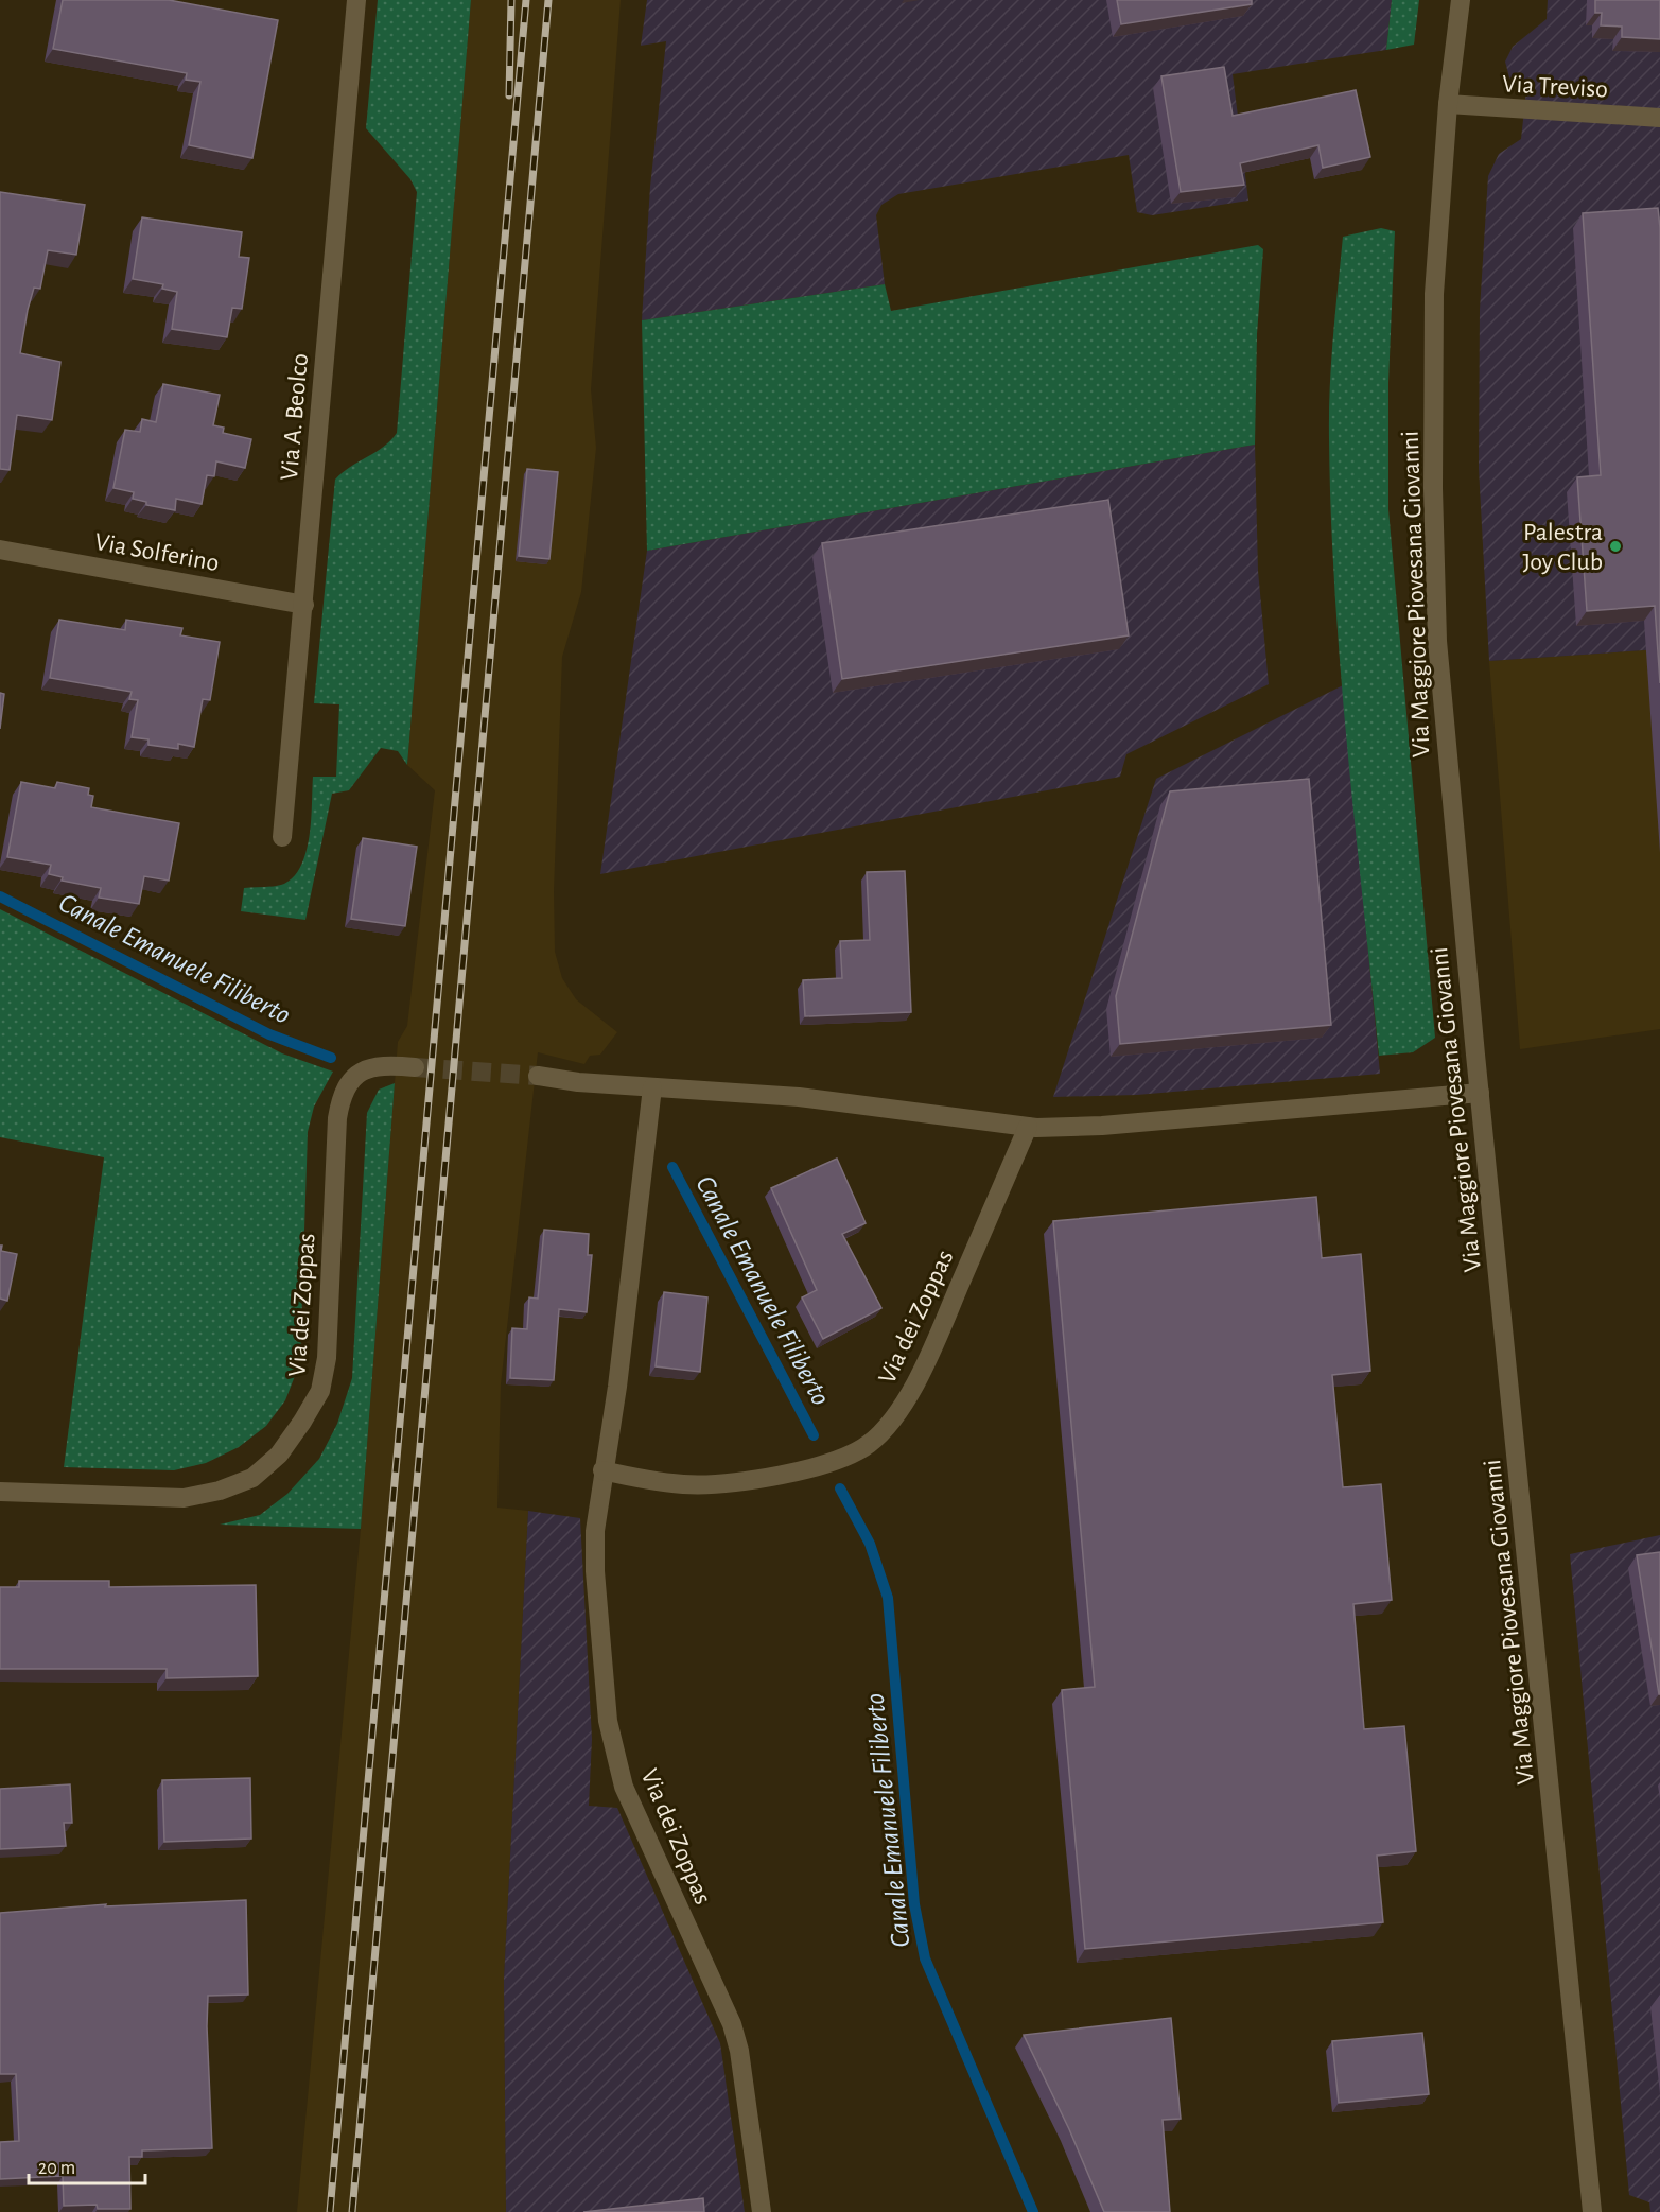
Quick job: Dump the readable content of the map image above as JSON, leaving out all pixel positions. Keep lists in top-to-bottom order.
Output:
{
  "streets": {
    "street": [
      "Via Treviso",
      "Via A. Beolco",
      "Via Solferino",
      "Via Maggiore Piovesana Giovanni",
      "Via dei Zoppas"
    ]
  },
  "crossings": [
    ["Via Treviso", "Via Maggiore Piovesana Giovanni"],
    ["Via A. Beolco", "Via Solferino"]
  ],
  "water": ["Canale Emanuele Filiberto"],
  "places": ["Palestra Joy Club"],
  "scale_bar": "20 m"
}
